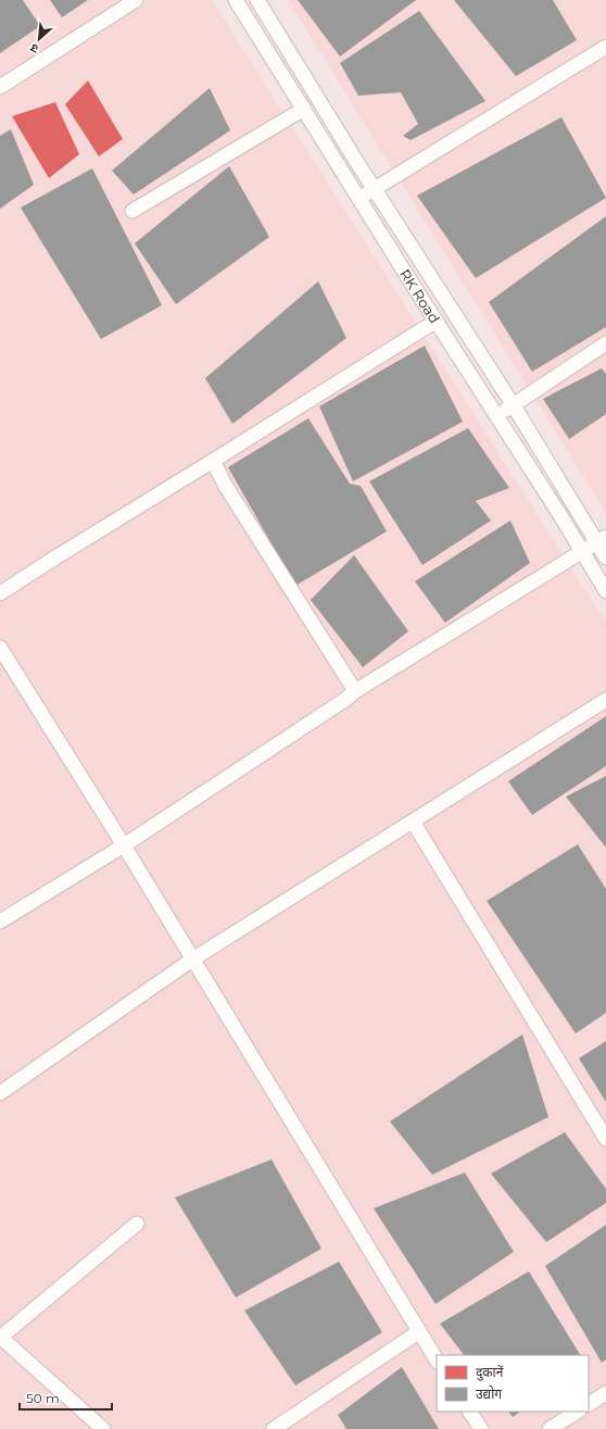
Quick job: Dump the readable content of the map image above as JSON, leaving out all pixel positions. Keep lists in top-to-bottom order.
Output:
{
  "streets": {
    "street": ["RK Road"]
  },
  "legend": ["दुकानें", "उद्योग"],
  "scale_bar": "50 m",
  "north": "bottom left"
}
